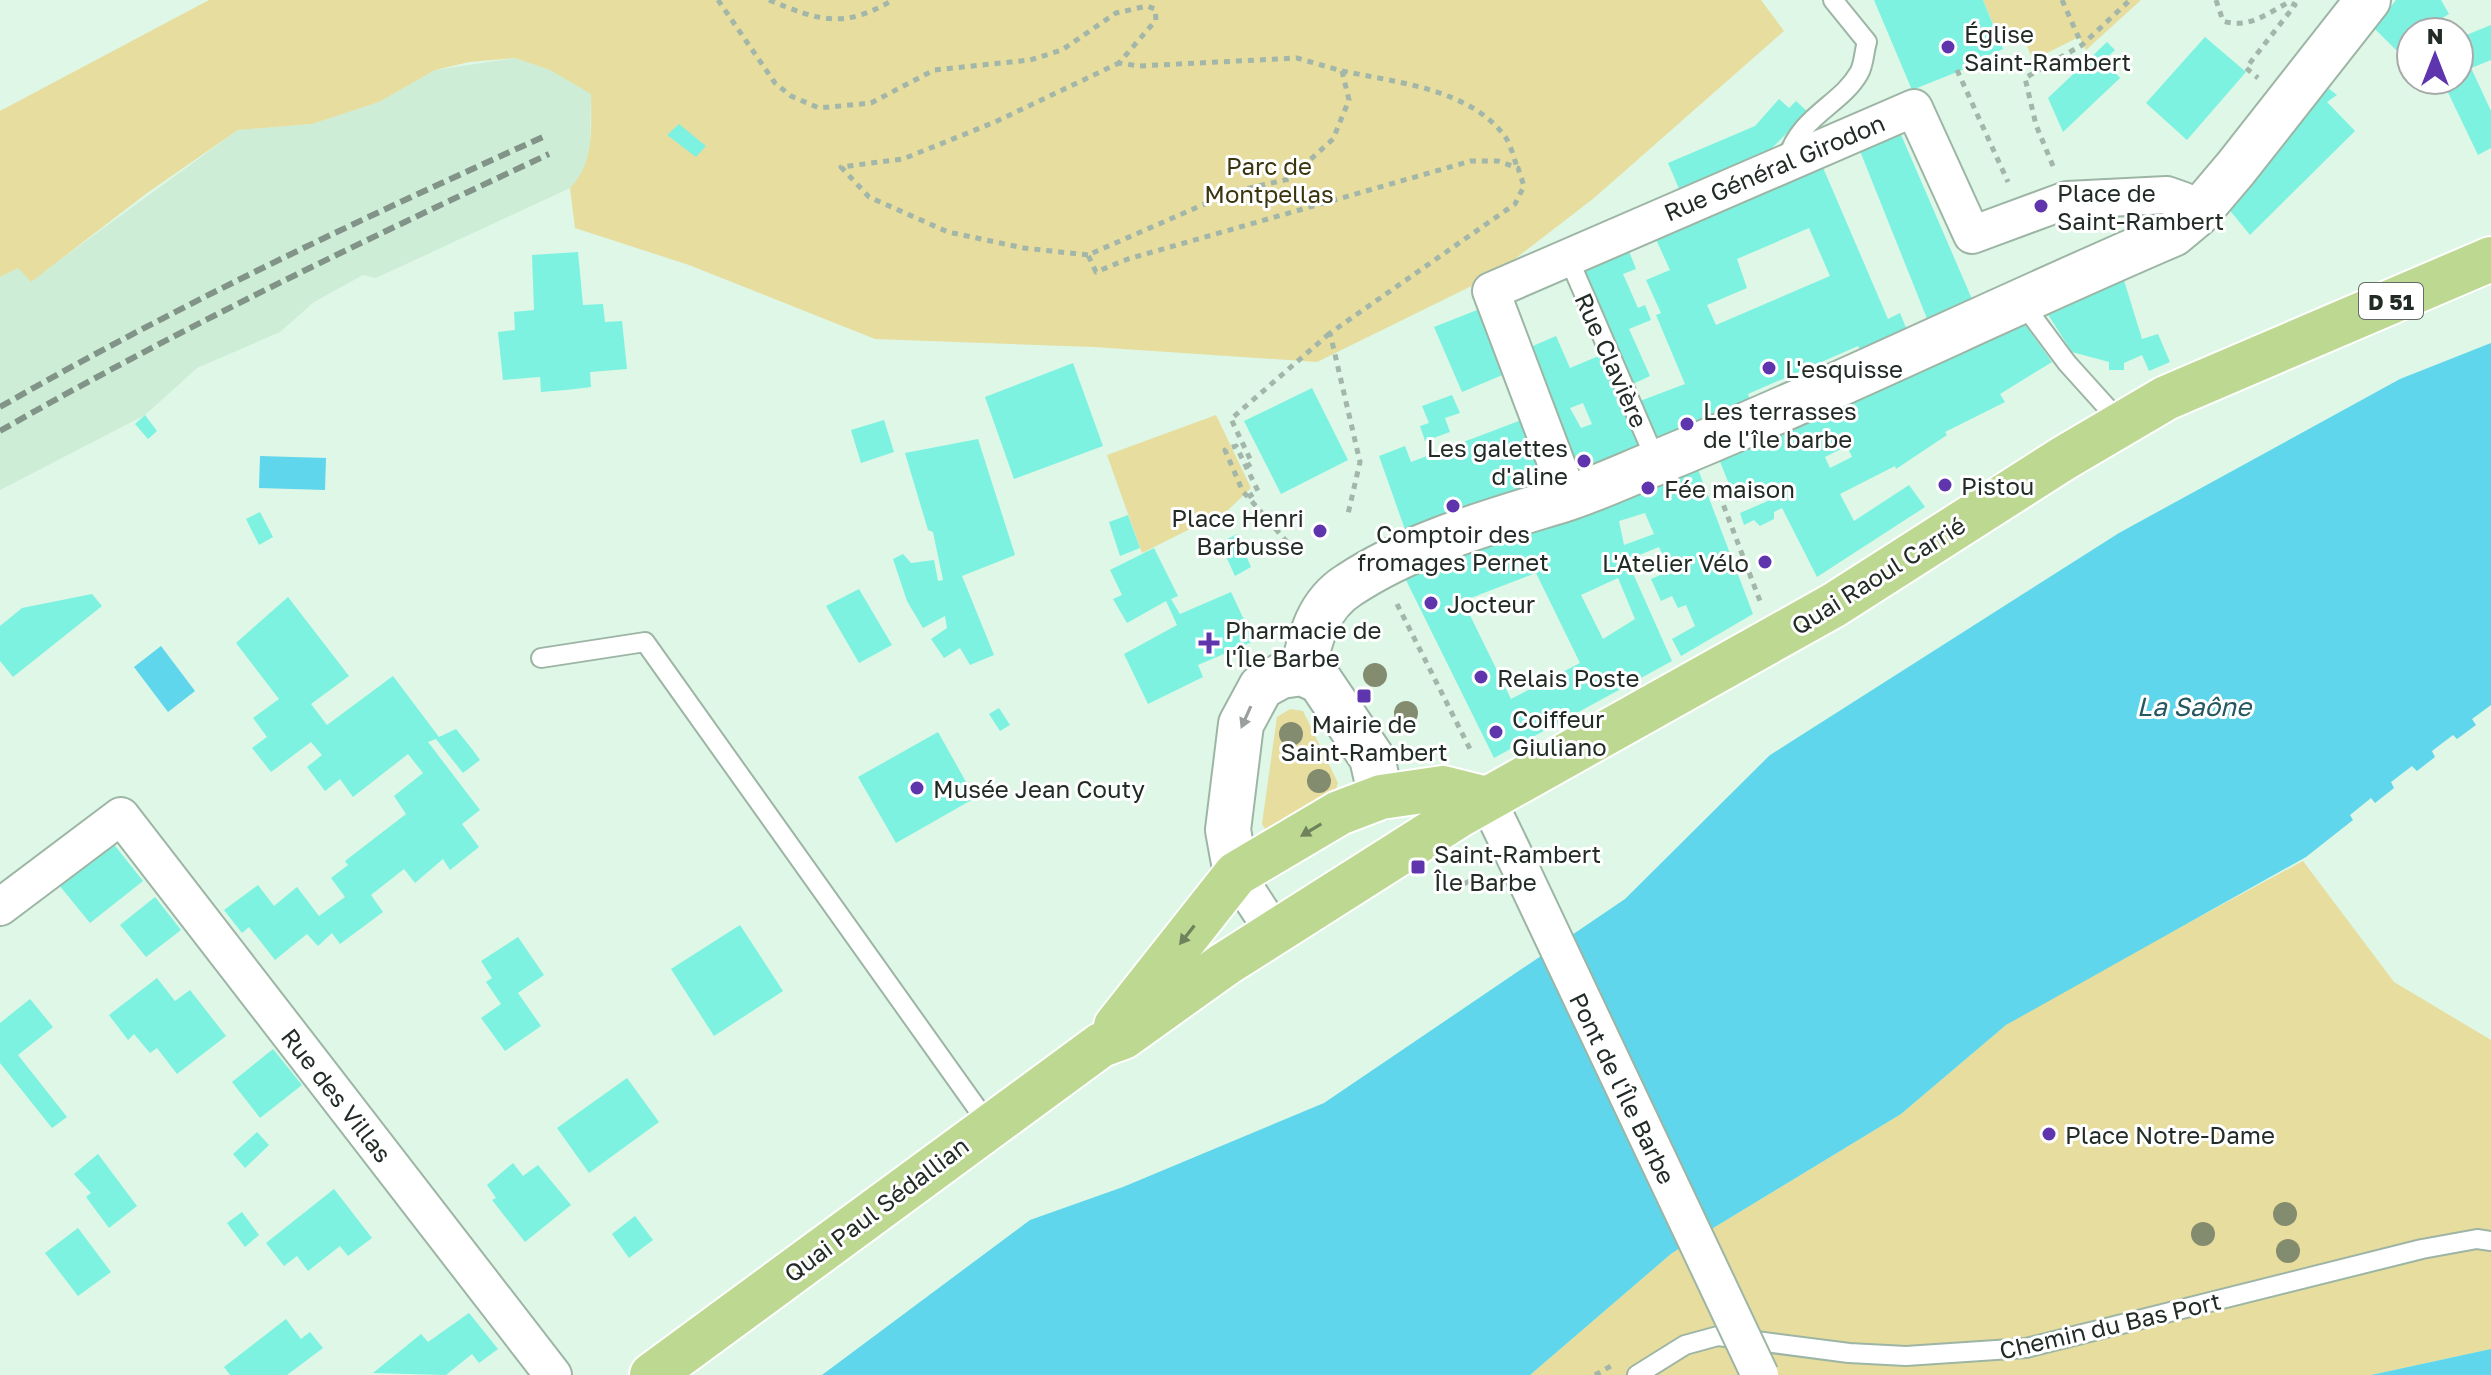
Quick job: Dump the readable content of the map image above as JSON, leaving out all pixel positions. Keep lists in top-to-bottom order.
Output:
{
  "streets": {
    "main road": ["D 51", "Quai Raoul Carrié", "Quai Paul Sédallian"],
    "street": ["Rue Général Girodon", "Pont de l'Île Barbe", "Rue des Villas"],
    "lane": ["Rue Clavière", "Chemin du Bas Port"]
  },
  "crossings": [
    ["Rue Général Girodon", "Rue Clavière"],
    ["Quai Raoul Carrié", "Pont de l'Île Barbe"],
    ["Quai Raoul Carrié", "Quai Paul Sédallian"],
    ["Pont de l'Île Barbe", "Quai Paul Sédallian"]
  ],
  "water": ["La Saône"],
  "parks": ["Parc de Montpellas"],
  "places": {
    "other": [
      "Église Saint-Rambert",
      "Place de Saint-Rambert",
      "L'esquisse",
      "Les terrasses de l'île barbe",
      "Les galettes d'aline",
      "Pistou",
      "Fée maison",
      "Comptoir des fromages Pernet",
      "Place Henri Barbusse",
      "L'Atelier Vélo",
      "Jocteur",
      "Relais Poste",
      "Coiffeur Giuliano",
      "Musée Jean Couty",
      "Place Notre-Dame"
    ],
    "health": ["Pharmacie de l'Île Barbe"],
    "transit": ["Mairie de Saint-Rambert", "Saint-Rambert Île Barbe"]
  },
  "north": "top"
}
